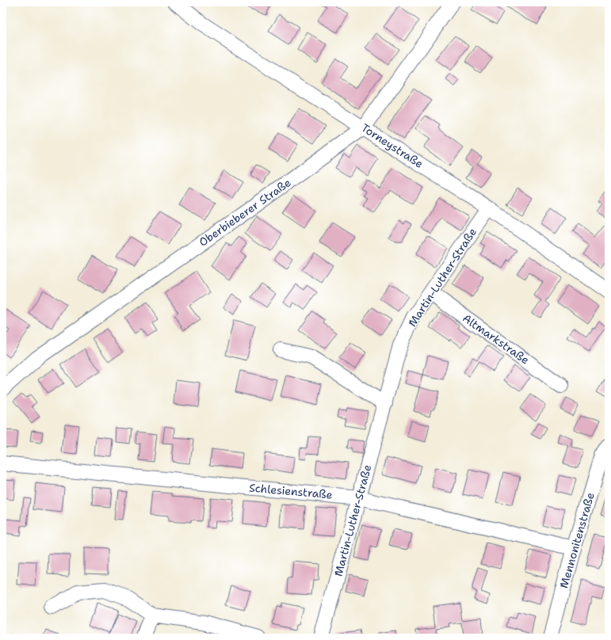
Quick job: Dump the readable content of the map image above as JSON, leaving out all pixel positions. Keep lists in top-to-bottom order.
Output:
{
  "streets": {
    "street": [
      "Torneystraße",
      "Oberbieberer Straße",
      "Martin-Luther-Straße",
      "Altmarkstraße",
      "Schlesienstraße",
      "Mennonitenstraße"
    ]
  },
  "crossings": [
    ["Torneystraße", "Oberbieberer Straße"],
    ["Torneystraße", "Martin-Luther-Straße"],
    ["Martin-Luther-Straße", "Altmarkstraße"],
    ["Martin-Luther-Straße", "Schlesienstraße"],
    ["Schlesienstraße", "Mennonitenstraße"]
  ]
}
